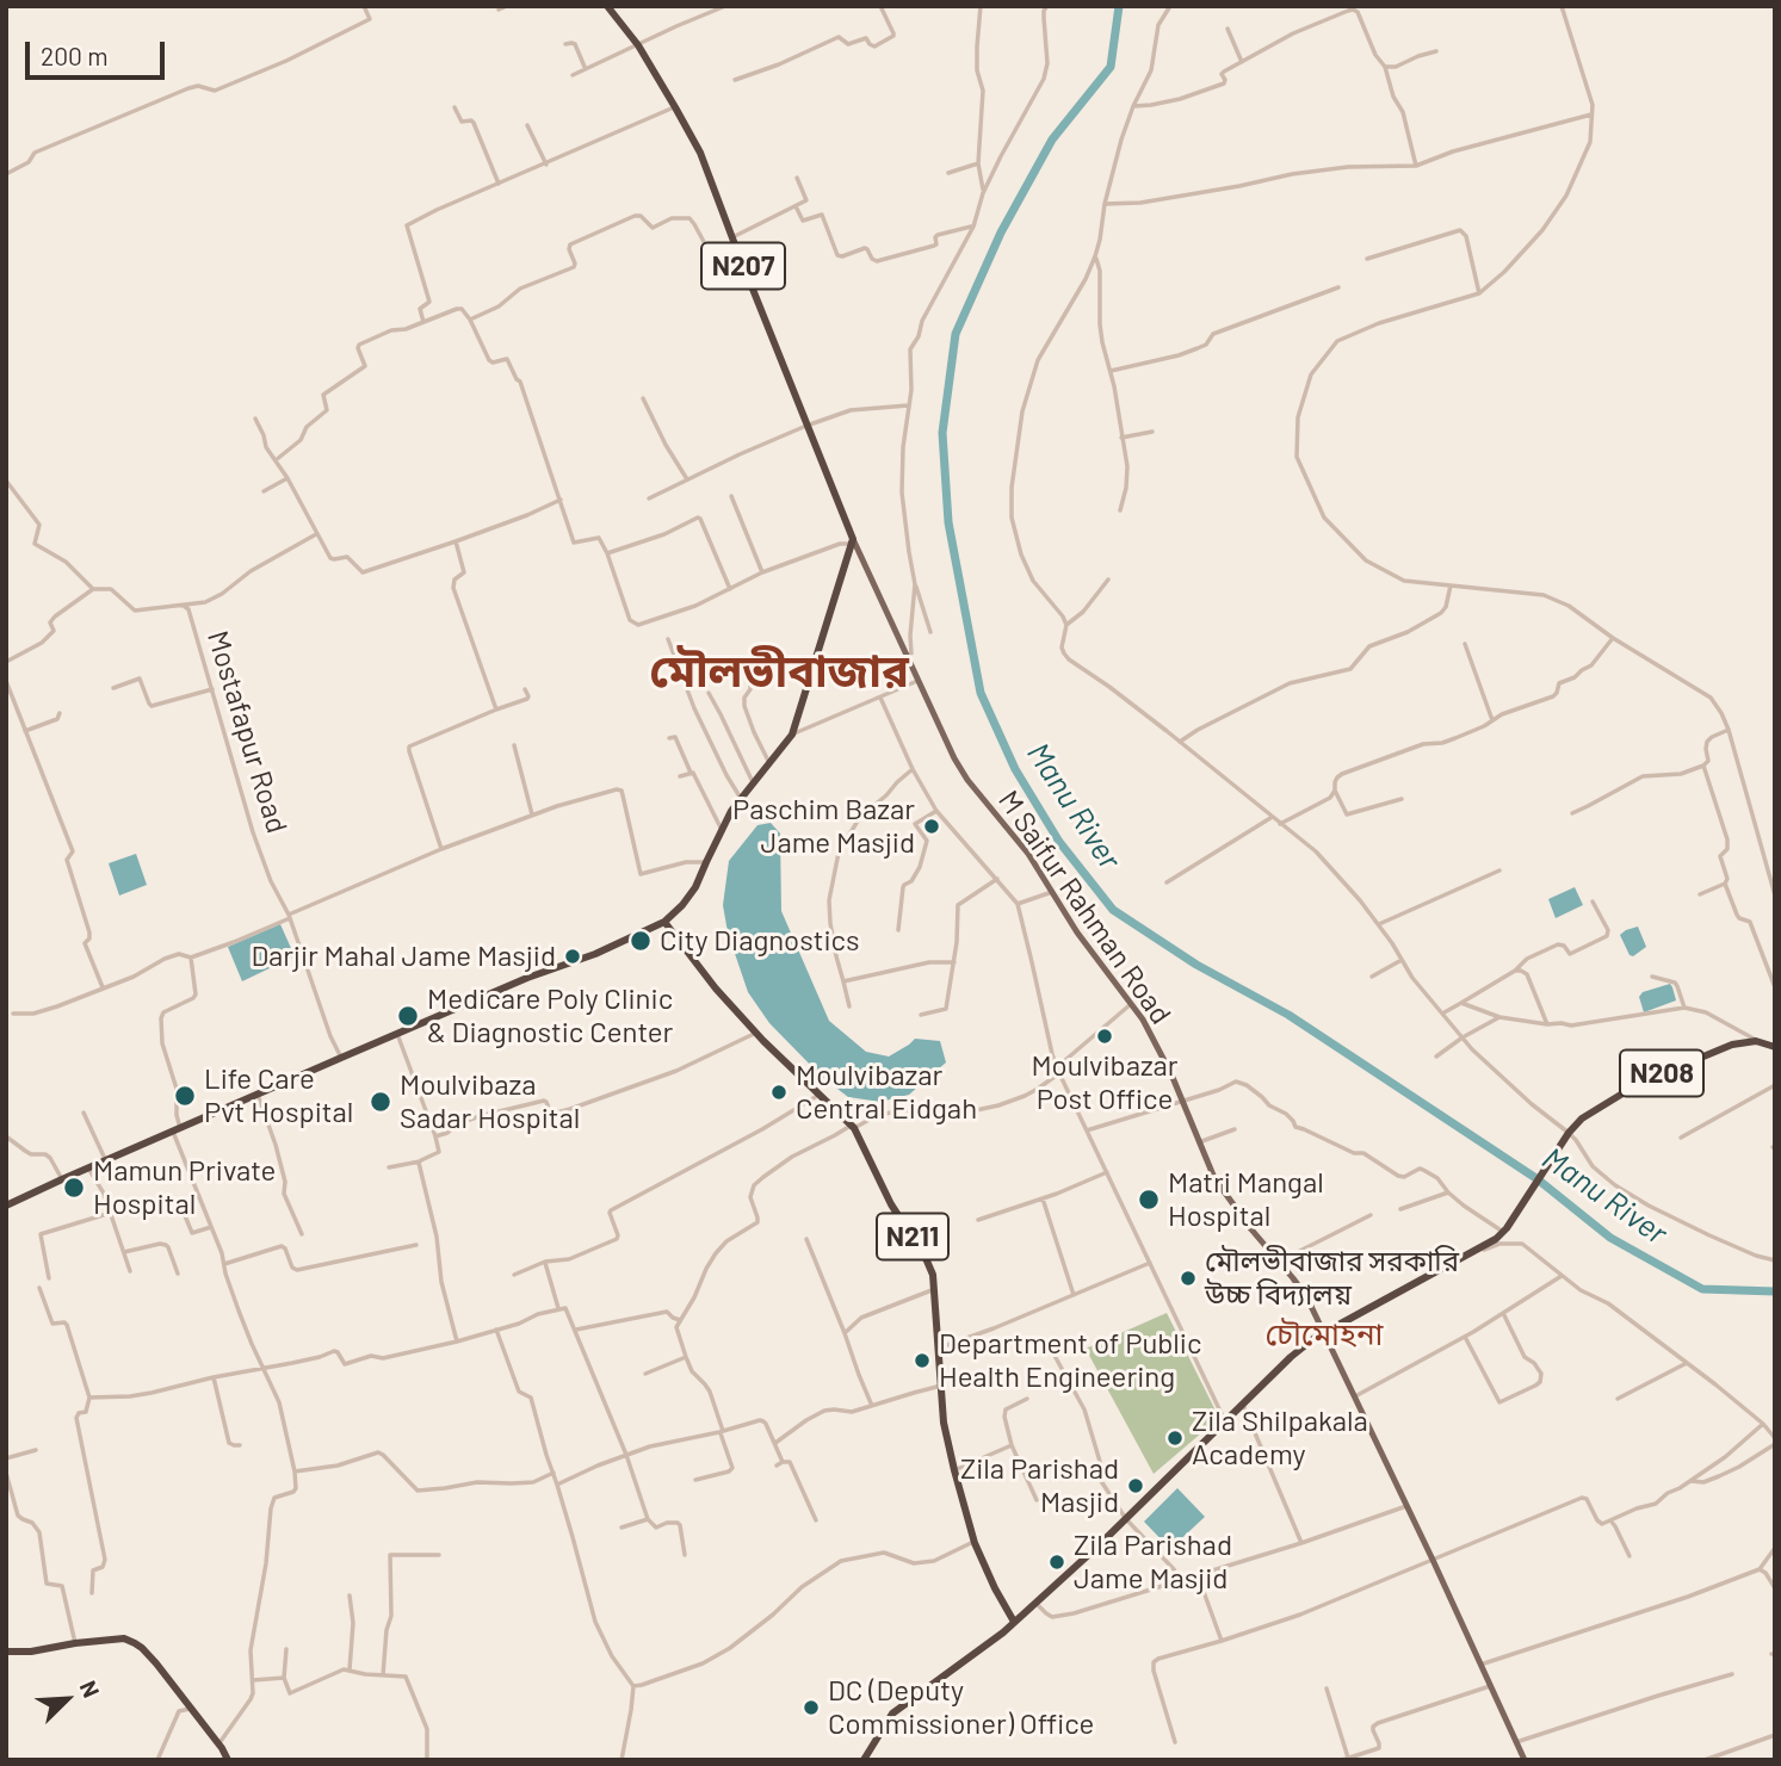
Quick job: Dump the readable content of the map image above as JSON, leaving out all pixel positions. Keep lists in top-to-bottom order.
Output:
{
  "streets": {
    "highway": ["N207", "N208", "N211"],
    "main road": ["M Saifur Rahman Road"],
    "street": ["Mostafapur Road"]
  },
  "crossings": [
    ["N207", "M Saifur Rahman Road"],
    ["M Saifur Rahman Road", "N208"],
    ["N208", "N211"]
  ],
  "districts": ["মৌলভীবাজার", "চৌমোহনা"],
  "water": ["Manu River"],
  "places": [
    "Paschim Bazar Jame Masjid",
    "City Diagnostics",
    "Darjir Mahal Jame Masjid",
    "Medicare Poly Clinic & Diagnostic Center",
    "Moulvibazar Post Office",
    "Moulvibazar Central Eidgah",
    "Life Care Pvt Hospital",
    "Moulvibaza Sadar Hospital",
    "Mamun Private Hospital",
    "Matri Mangal Hospital",
    "মৌলভীবাজার সরকারি উচ্চ বিদ্যালয়",
    "Department of Public Health Engineering",
    "Zila Shilpakala Academy",
    "Zila Parishad Masjid",
    "Zila Parishad Jame Masjid",
    "DC (Deputy Commissioner) Office"
  ],
  "scale_bar": "200 m",
  "north": "top right"
}
